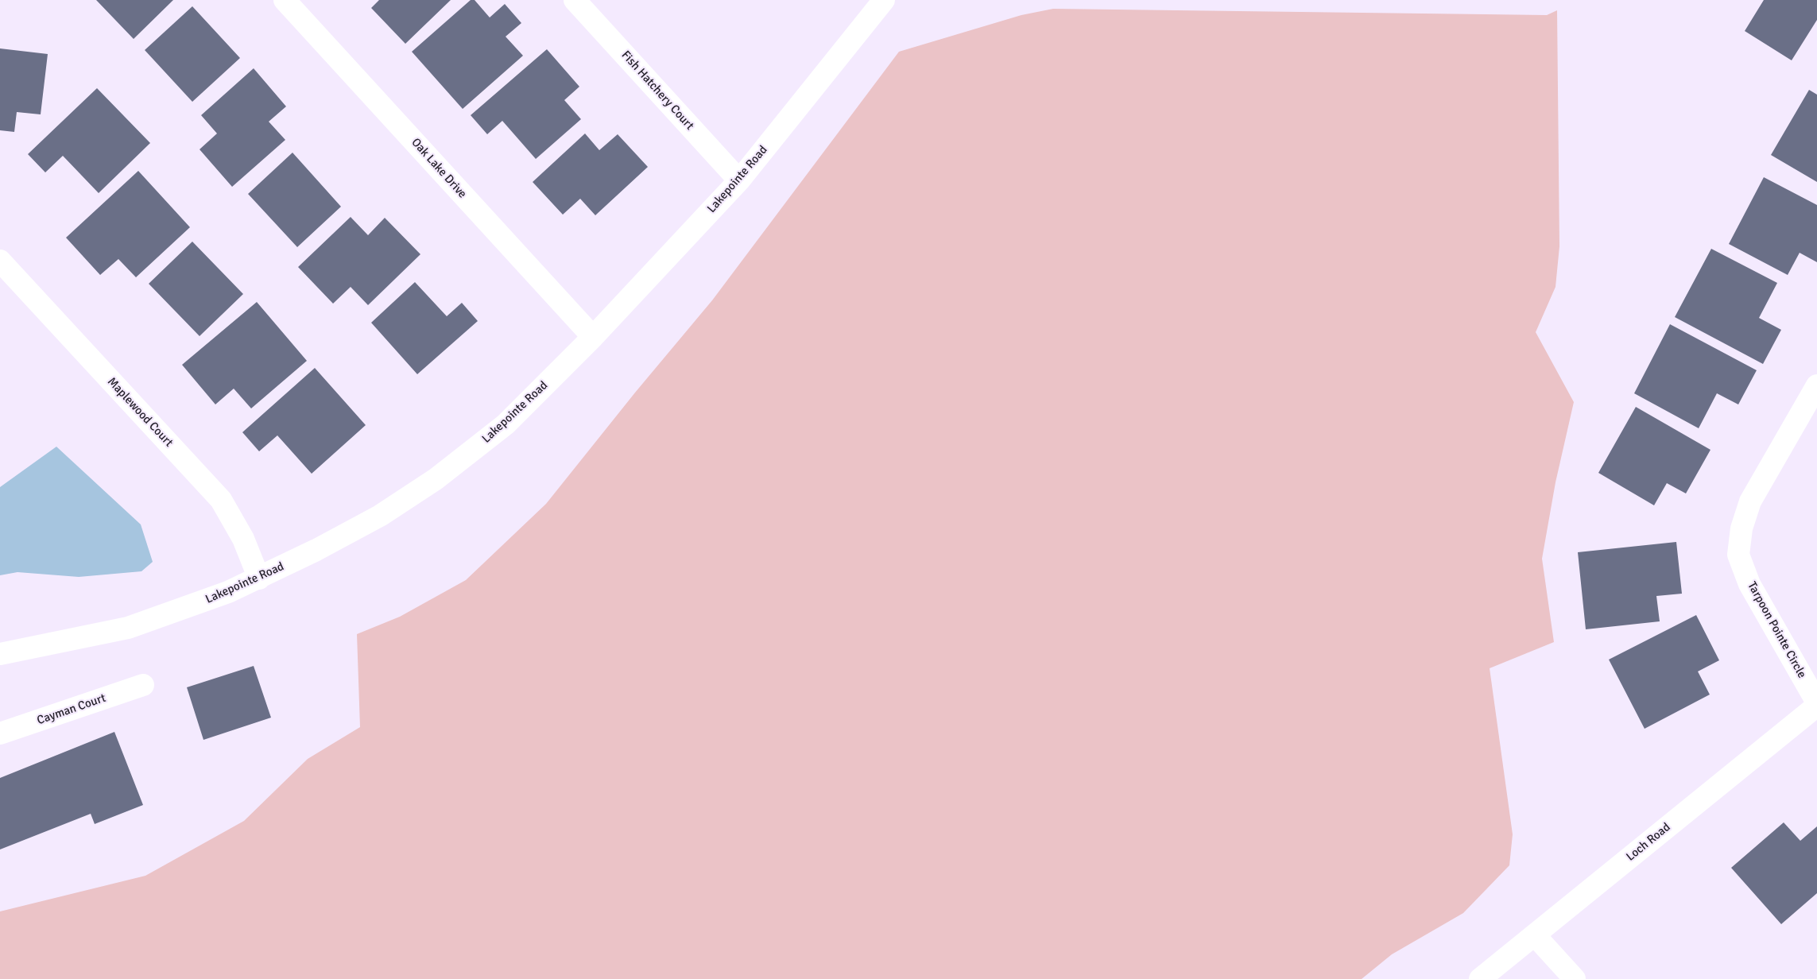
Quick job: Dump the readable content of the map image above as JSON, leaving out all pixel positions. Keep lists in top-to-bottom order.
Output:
{
  "streets": {
    "street": [
      "Fish Hatchery Court",
      "Oak Lake Drive",
      "Lakepointe Road",
      "Maplewood Court",
      "Tarpoon Pointe Circle",
      "Cayman Court",
      "Loch Road"
    ]
  },
  "crossings": [
    ["Fish Hatchery Court", "Lakepointe Road"],
    ["Oak Lake Drive", "Lakepointe Road"],
    ["Lakepointe Road", "Maplewood Court"]
  ]
}
